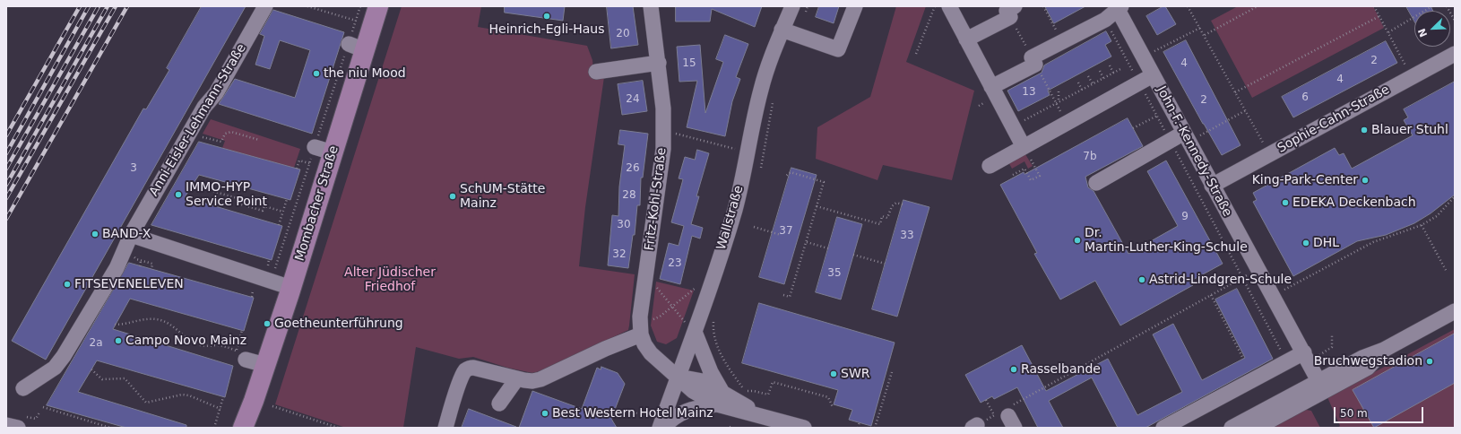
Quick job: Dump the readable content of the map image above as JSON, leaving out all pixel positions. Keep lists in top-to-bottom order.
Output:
{
  "streets": {
    "main road": ["Mombacher Straße"],
    "street": [
      "Sophie-Cahn-Straße",
      "Anni-Eisler-Lehmann-Straße",
      "John-F.-Kennedy-Straße",
      "Fritz-Kohl-Straße",
      "Wallstraße"
    ]
  },
  "crossings": [
    ["Sophie-Cahn-Straße", "John-F.-Kennedy-Straße"],
    ["Fritz-Kohl-Straße", "Wallstraße"]
  ],
  "parks": ["Alter Jüdischer Friedhof"],
  "places": [
    "Heinrich-Egli-Haus",
    "the niu Mood",
    "Blauer Stuhl",
    "King-Park-Center",
    "IMMO-HYP Service Point",
    "SchUM-Stätte Mainz",
    "EDEKA Deckenbach",
    "BAND-X",
    "Dr. Martin-Luther-King-Schule",
    "DHL",
    "Astrid-Lindgren-Schule",
    "FITSEVENELEVEN",
    "Goetheunterführung",
    "Campo Novo Mainz",
    "Bruchwegstadion",
    "Rasselbande",
    "SWR",
    "Best Western Hotel Mainz"
  ],
  "house_numbers": [
    "20",
    "2",
    "15",
    "4",
    "4",
    "13",
    "6",
    "24",
    "2",
    "7b",
    "3",
    "26",
    "28",
    "9",
    "30",
    "37",
    "33",
    "32",
    "23",
    "35",
    "2a"
  ],
  "scale_bar": "50 m",
  "north": "bottom left"
}
